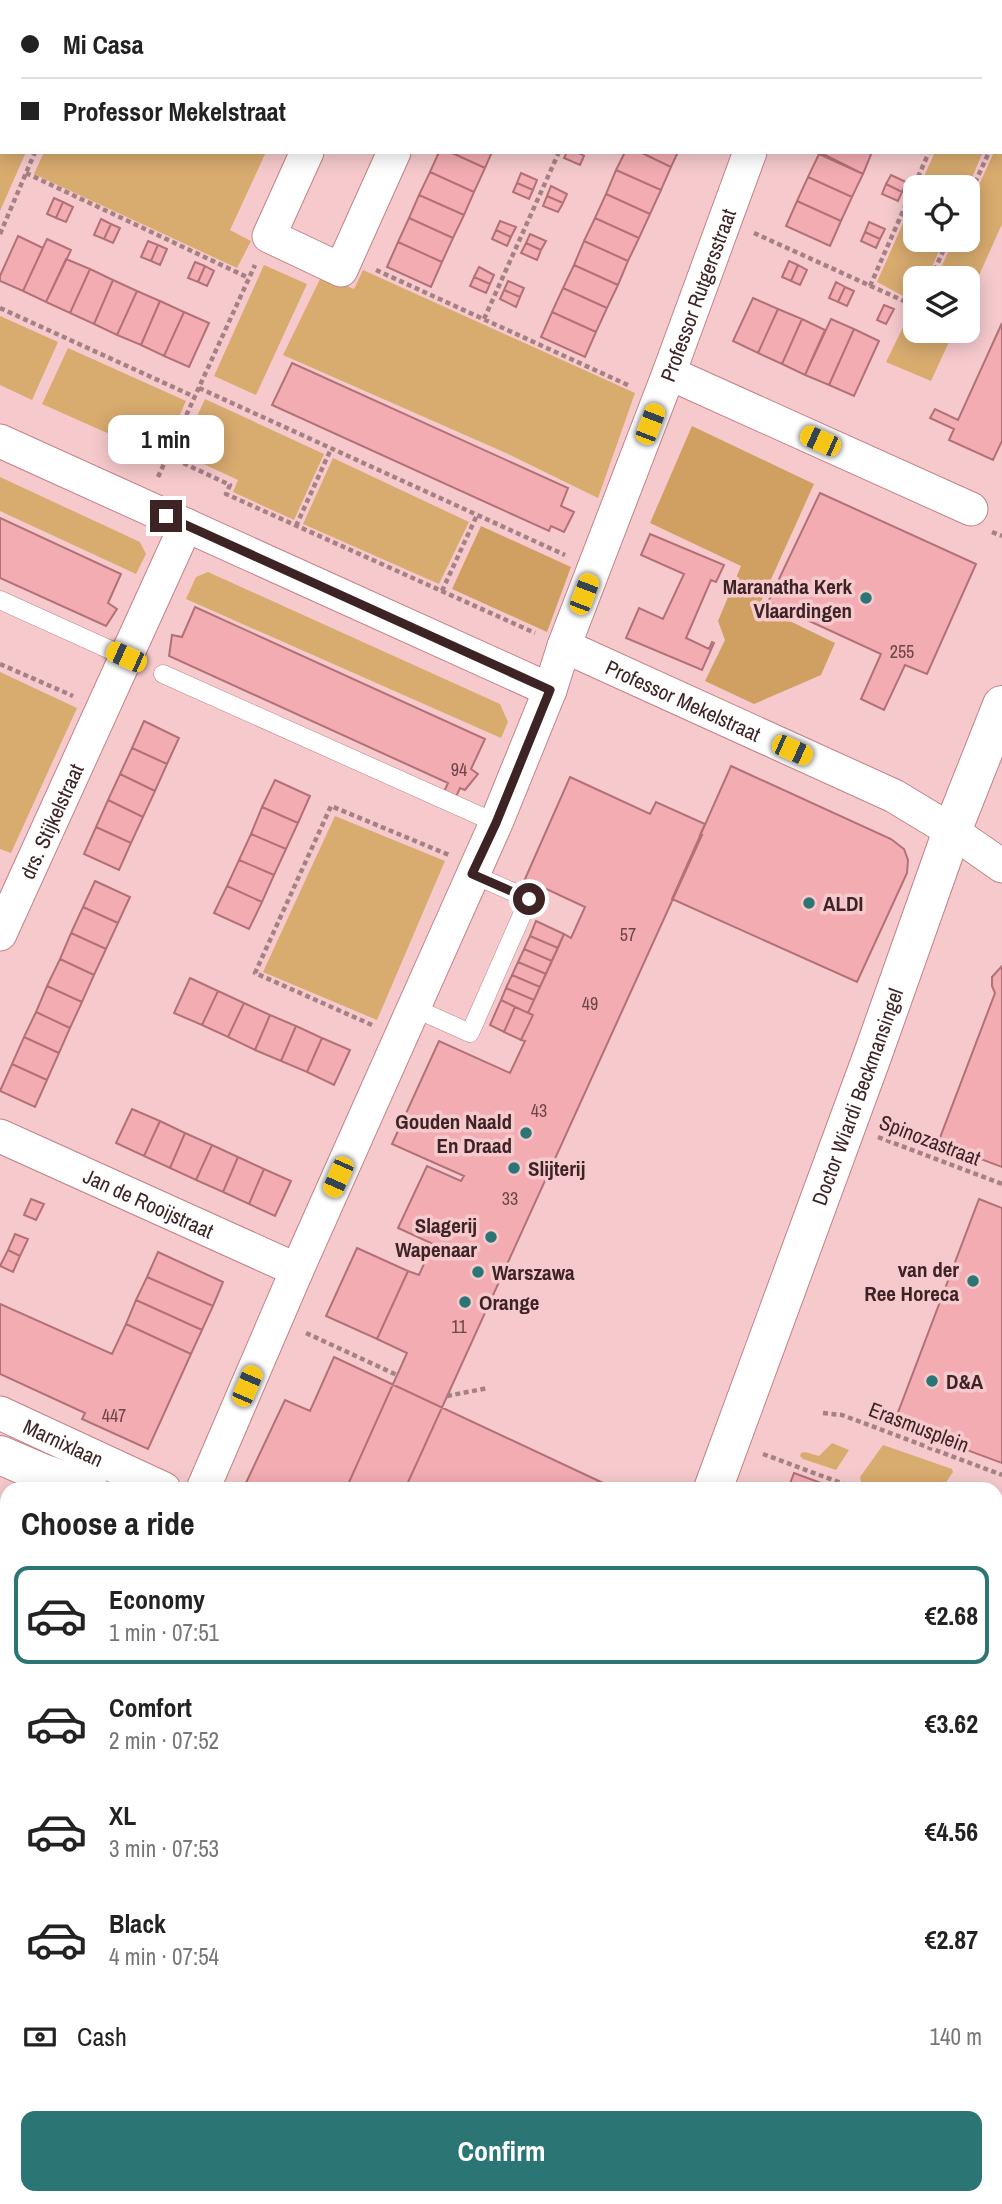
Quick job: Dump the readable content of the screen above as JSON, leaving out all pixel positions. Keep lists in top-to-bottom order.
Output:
{
  "streets": {
    "street": [
      "Professor Rutgersstraat",
      "Professor Mekelstraat",
      "drs. Stijkelstraat",
      "Doctor Wiardi Beckmansingel",
      "Jan de Rooijstraat",
      "Marnixlaan"
    ],
    "path": ["Spinozastraat", "Erasmusplein"]
  },
  "crossings": [
    ["Professor Rutgersstraat", "Professor Mekelstraat"],
    ["Professor Rutgersstraat", "Jan de Rooijstraat"],
    ["Professor Mekelstraat", "Doctor Wiardi Beckmansingel"],
    ["Doctor Wiardi Beckmansingel", "Spinozastraat"]
  ],
  "places": [
    "Maranatha Kerk Vlaardingen",
    "ALDI",
    "Gouden Naald En Draad",
    "Slijterij",
    "Slagerij Wapenaar",
    "Warszawa",
    "van der Ree Horeca",
    "Orange",
    "D&A"
  ],
  "house_numbers": [
    "255",
    "94",
    "57",
    "49",
    "43",
    "33",
    "11",
    "447"
  ],
  "page": {
    "banner": ["Mi Casa", "Professor Mekelstraat"],
    "bubble": "1 min",
    "heading": "Choose a ride",
    "list": [
      {
        "name": "Economy",
        "note": "1 min · 07:51",
        "value": "€2.68"
      },
      {
        "name": "Comfort",
        "note": "2 min · 07:52",
        "value": "€3.62"
      },
      {
        "name": "XL",
        "note": "3 min · 07:53",
        "value": "€4.56"
      },
      {
        "name": "Black",
        "note": "4 min · 07:54",
        "value": "€2.87"
      }
    ],
    "pay": ["Cash", "140 m"],
    "buttons": "Confirm"
  }
}
